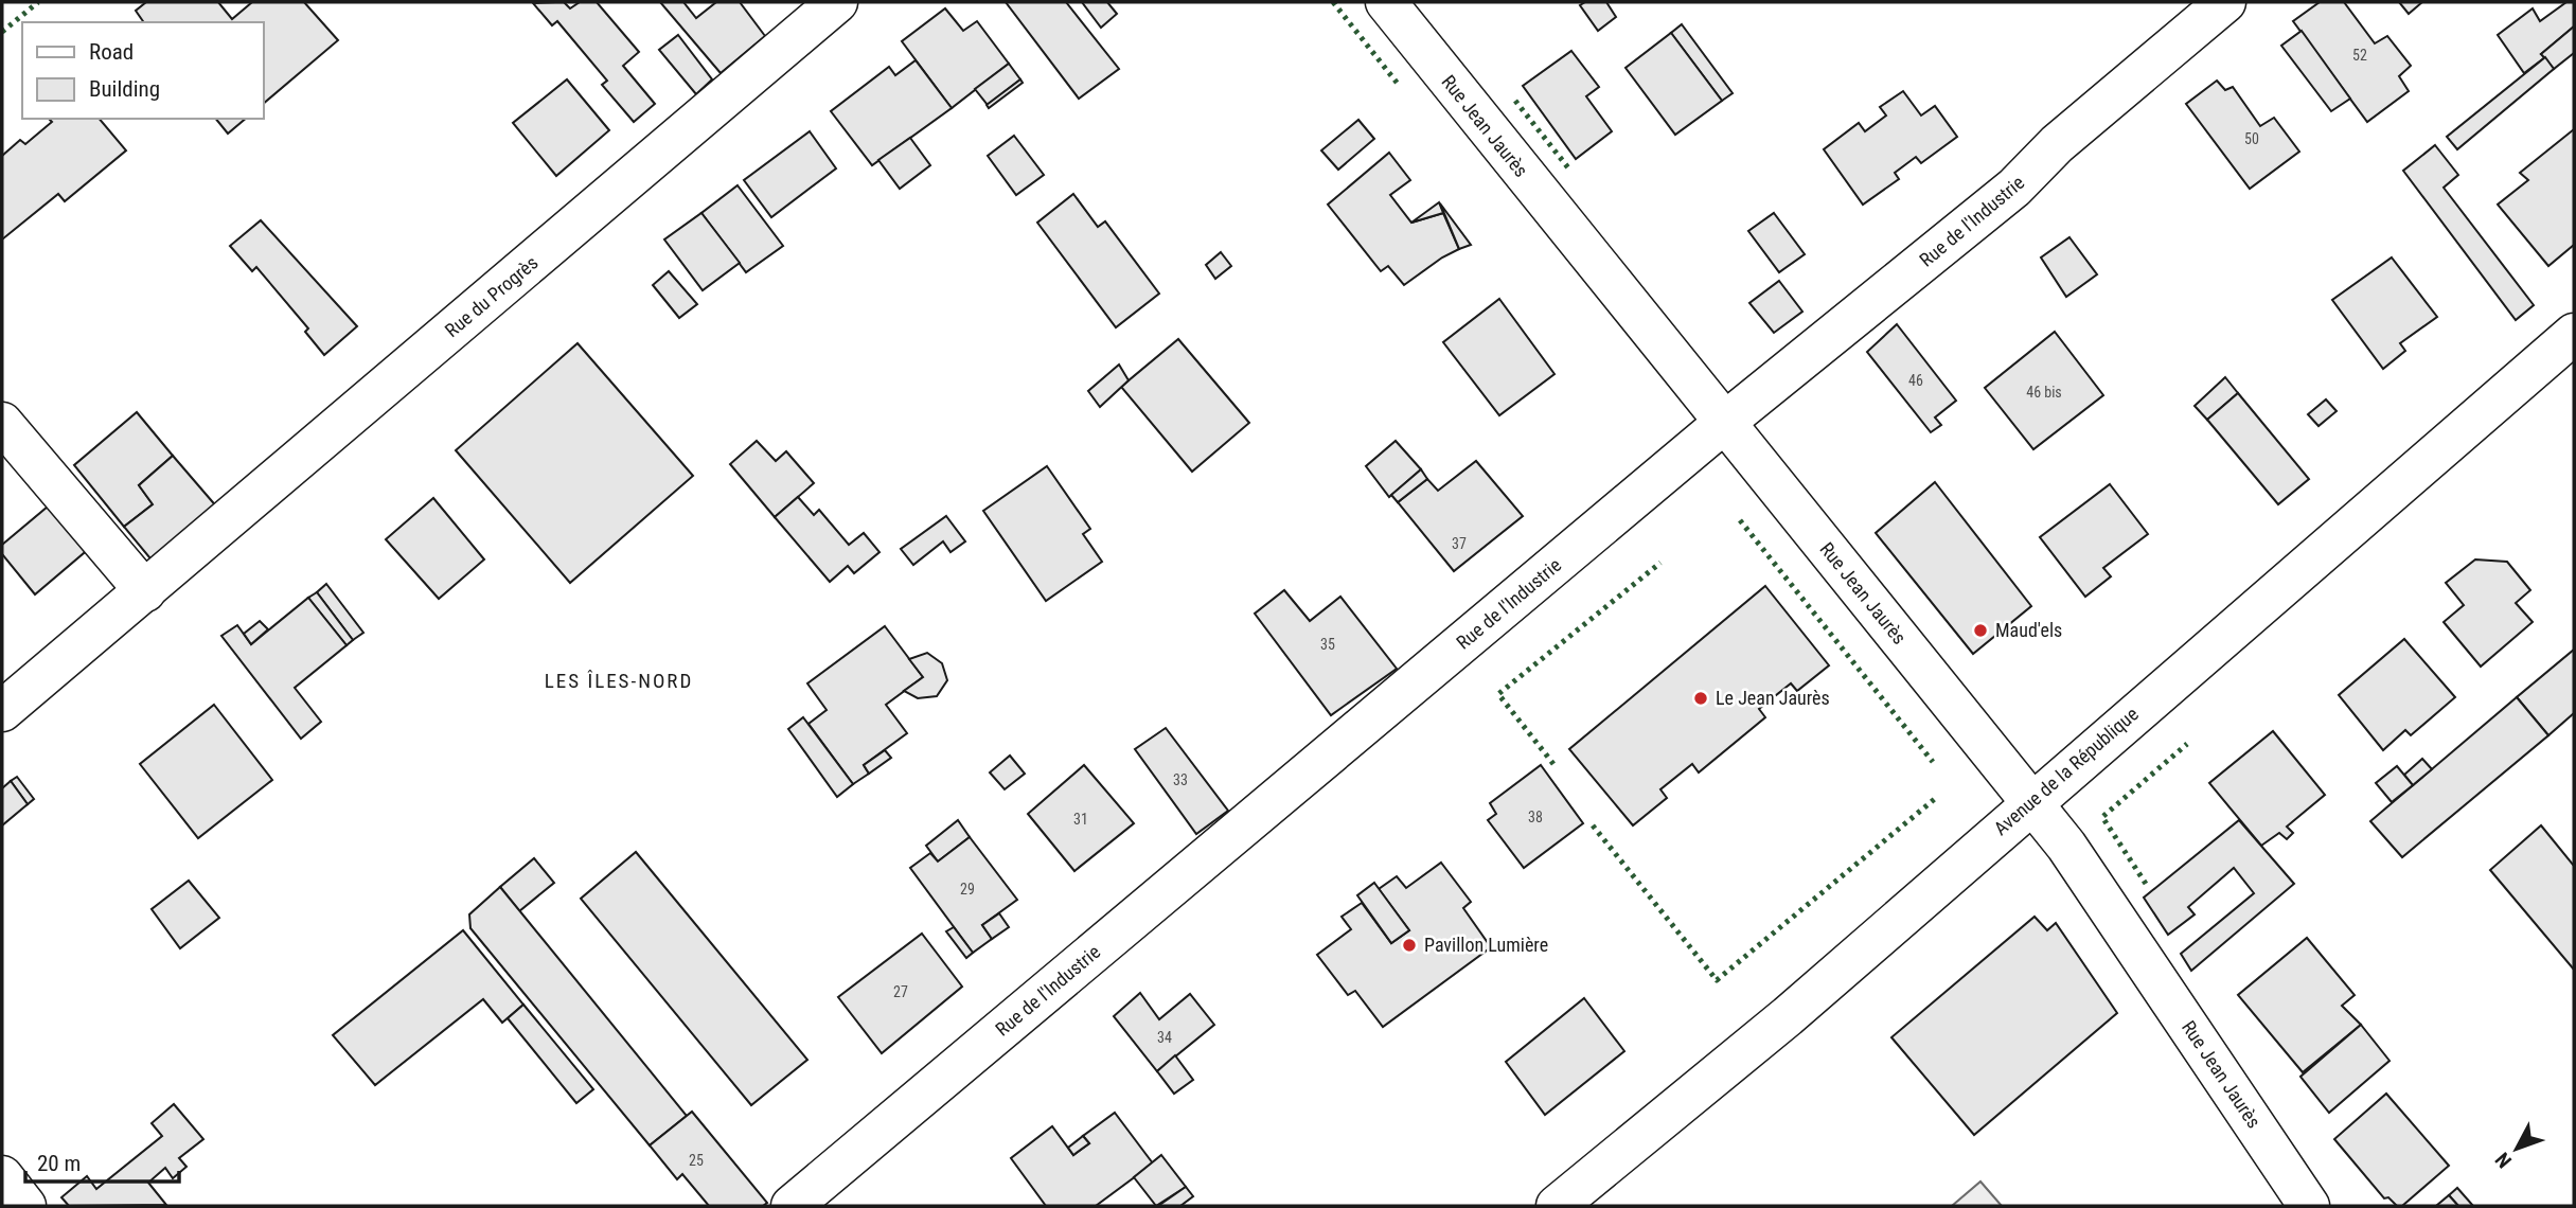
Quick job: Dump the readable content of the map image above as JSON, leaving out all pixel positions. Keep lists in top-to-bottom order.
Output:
{
  "streets": {
    "street": [
      "Rue Jean Jaurès",
      "Rue de l'Industrie",
      "Rue du Progrès",
      "Avenue de la République"
    ]
  },
  "crossings": [
    ["Rue Jean Jaurès", "Rue de l'Industrie"],
    ["Rue Jean Jaurès", "Avenue de la République"]
  ],
  "districts": ["LES ÎLES-NORD"],
  "places": ["Maud'els", "Le Jean Jaurès", "Pavillon Lumière"],
  "house_numbers": [
    "52",
    "50",
    "46",
    "46 bis",
    "37",
    "35",
    "33",
    "38",
    "31",
    "29",
    "27",
    "34",
    "25"
  ],
  "legend": ["Road", "Building"],
  "scale_bar": "20 m",
  "north": "bottom left"
}
